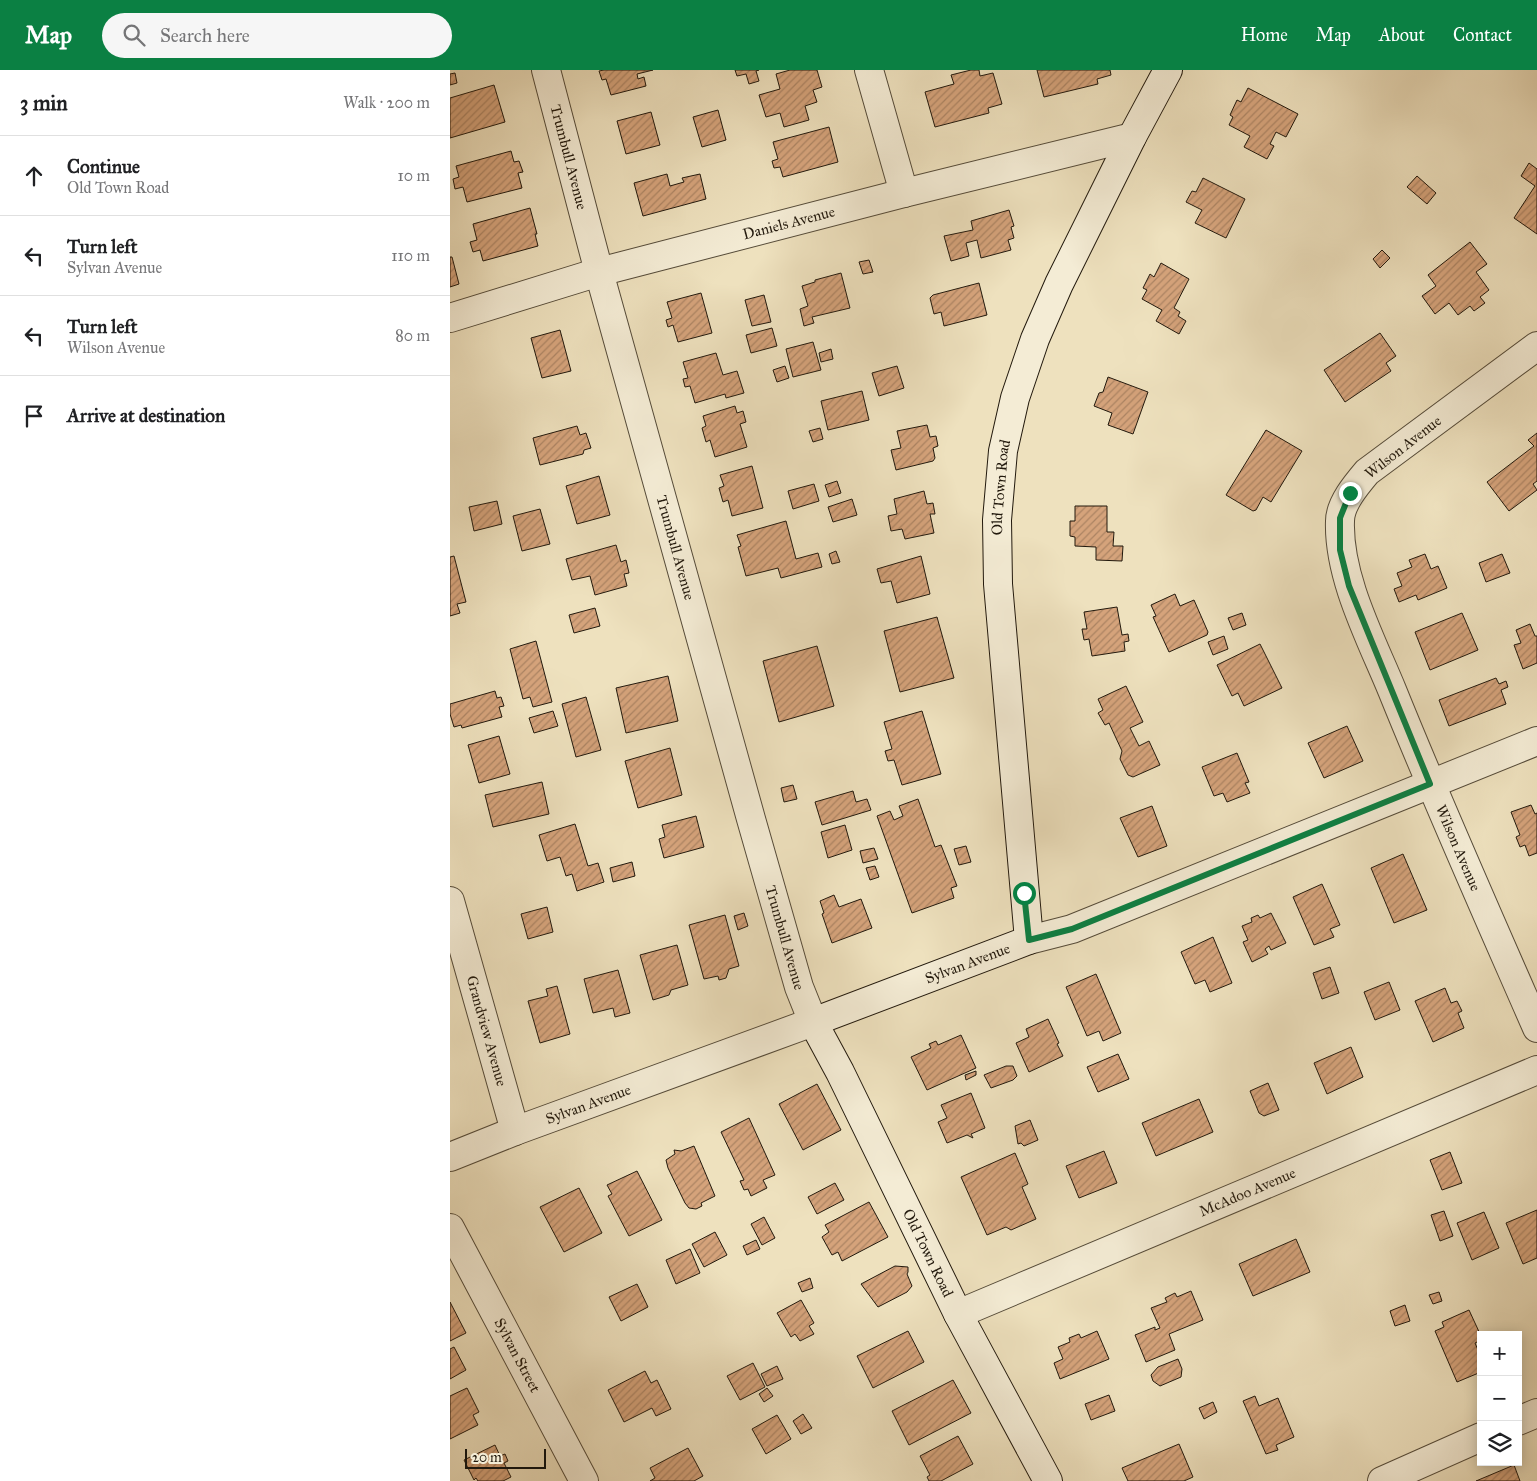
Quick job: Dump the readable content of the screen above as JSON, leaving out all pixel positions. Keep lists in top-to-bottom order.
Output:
{
  "streets": {
    "street": [
      "Trumbull Avenue",
      "Daniels Avenue",
      "Wilson Avenue",
      "Old Town Road",
      "Sylvan Avenue",
      "Grandview Avenue",
      "McAdoo Avenue",
      "Sylvan Street"
    ]
  },
  "crossings": [
    ["Trumbull Avenue", "Daniels Avenue"],
    ["Trumbull Avenue", "Old Town Road"],
    ["Trumbull Avenue", "Sylvan Avenue"],
    ["Daniels Avenue", "Old Town Road"],
    ["Wilson Avenue", "Sylvan Avenue"],
    ["Old Town Road", "Sylvan Avenue"],
    ["Old Town Road", "McAdoo Avenue"],
    ["Sylvan Avenue", "Grandview Avenue"]
  ],
  "scale_bar": "20 m",
  "page": {
    "header": "Map",
    "search": "Search here",
    "nav": [
      "Home",
      "Map",
      "About",
      "Contact"
    ],
    "heading": ["3 min", "Walk · 200 m"],
    "list": [
      ["Continue", "Old Town Road", "10 m"],
      ["Turn left", "Sylvan Avenue", "110 m"],
      ["Turn left", "Wilson Avenue", "80 m"],
      "Arrive at destination"
    ],
    "map_buttons": ["+", "−"],
    "scale": "20 m"
  }
}
